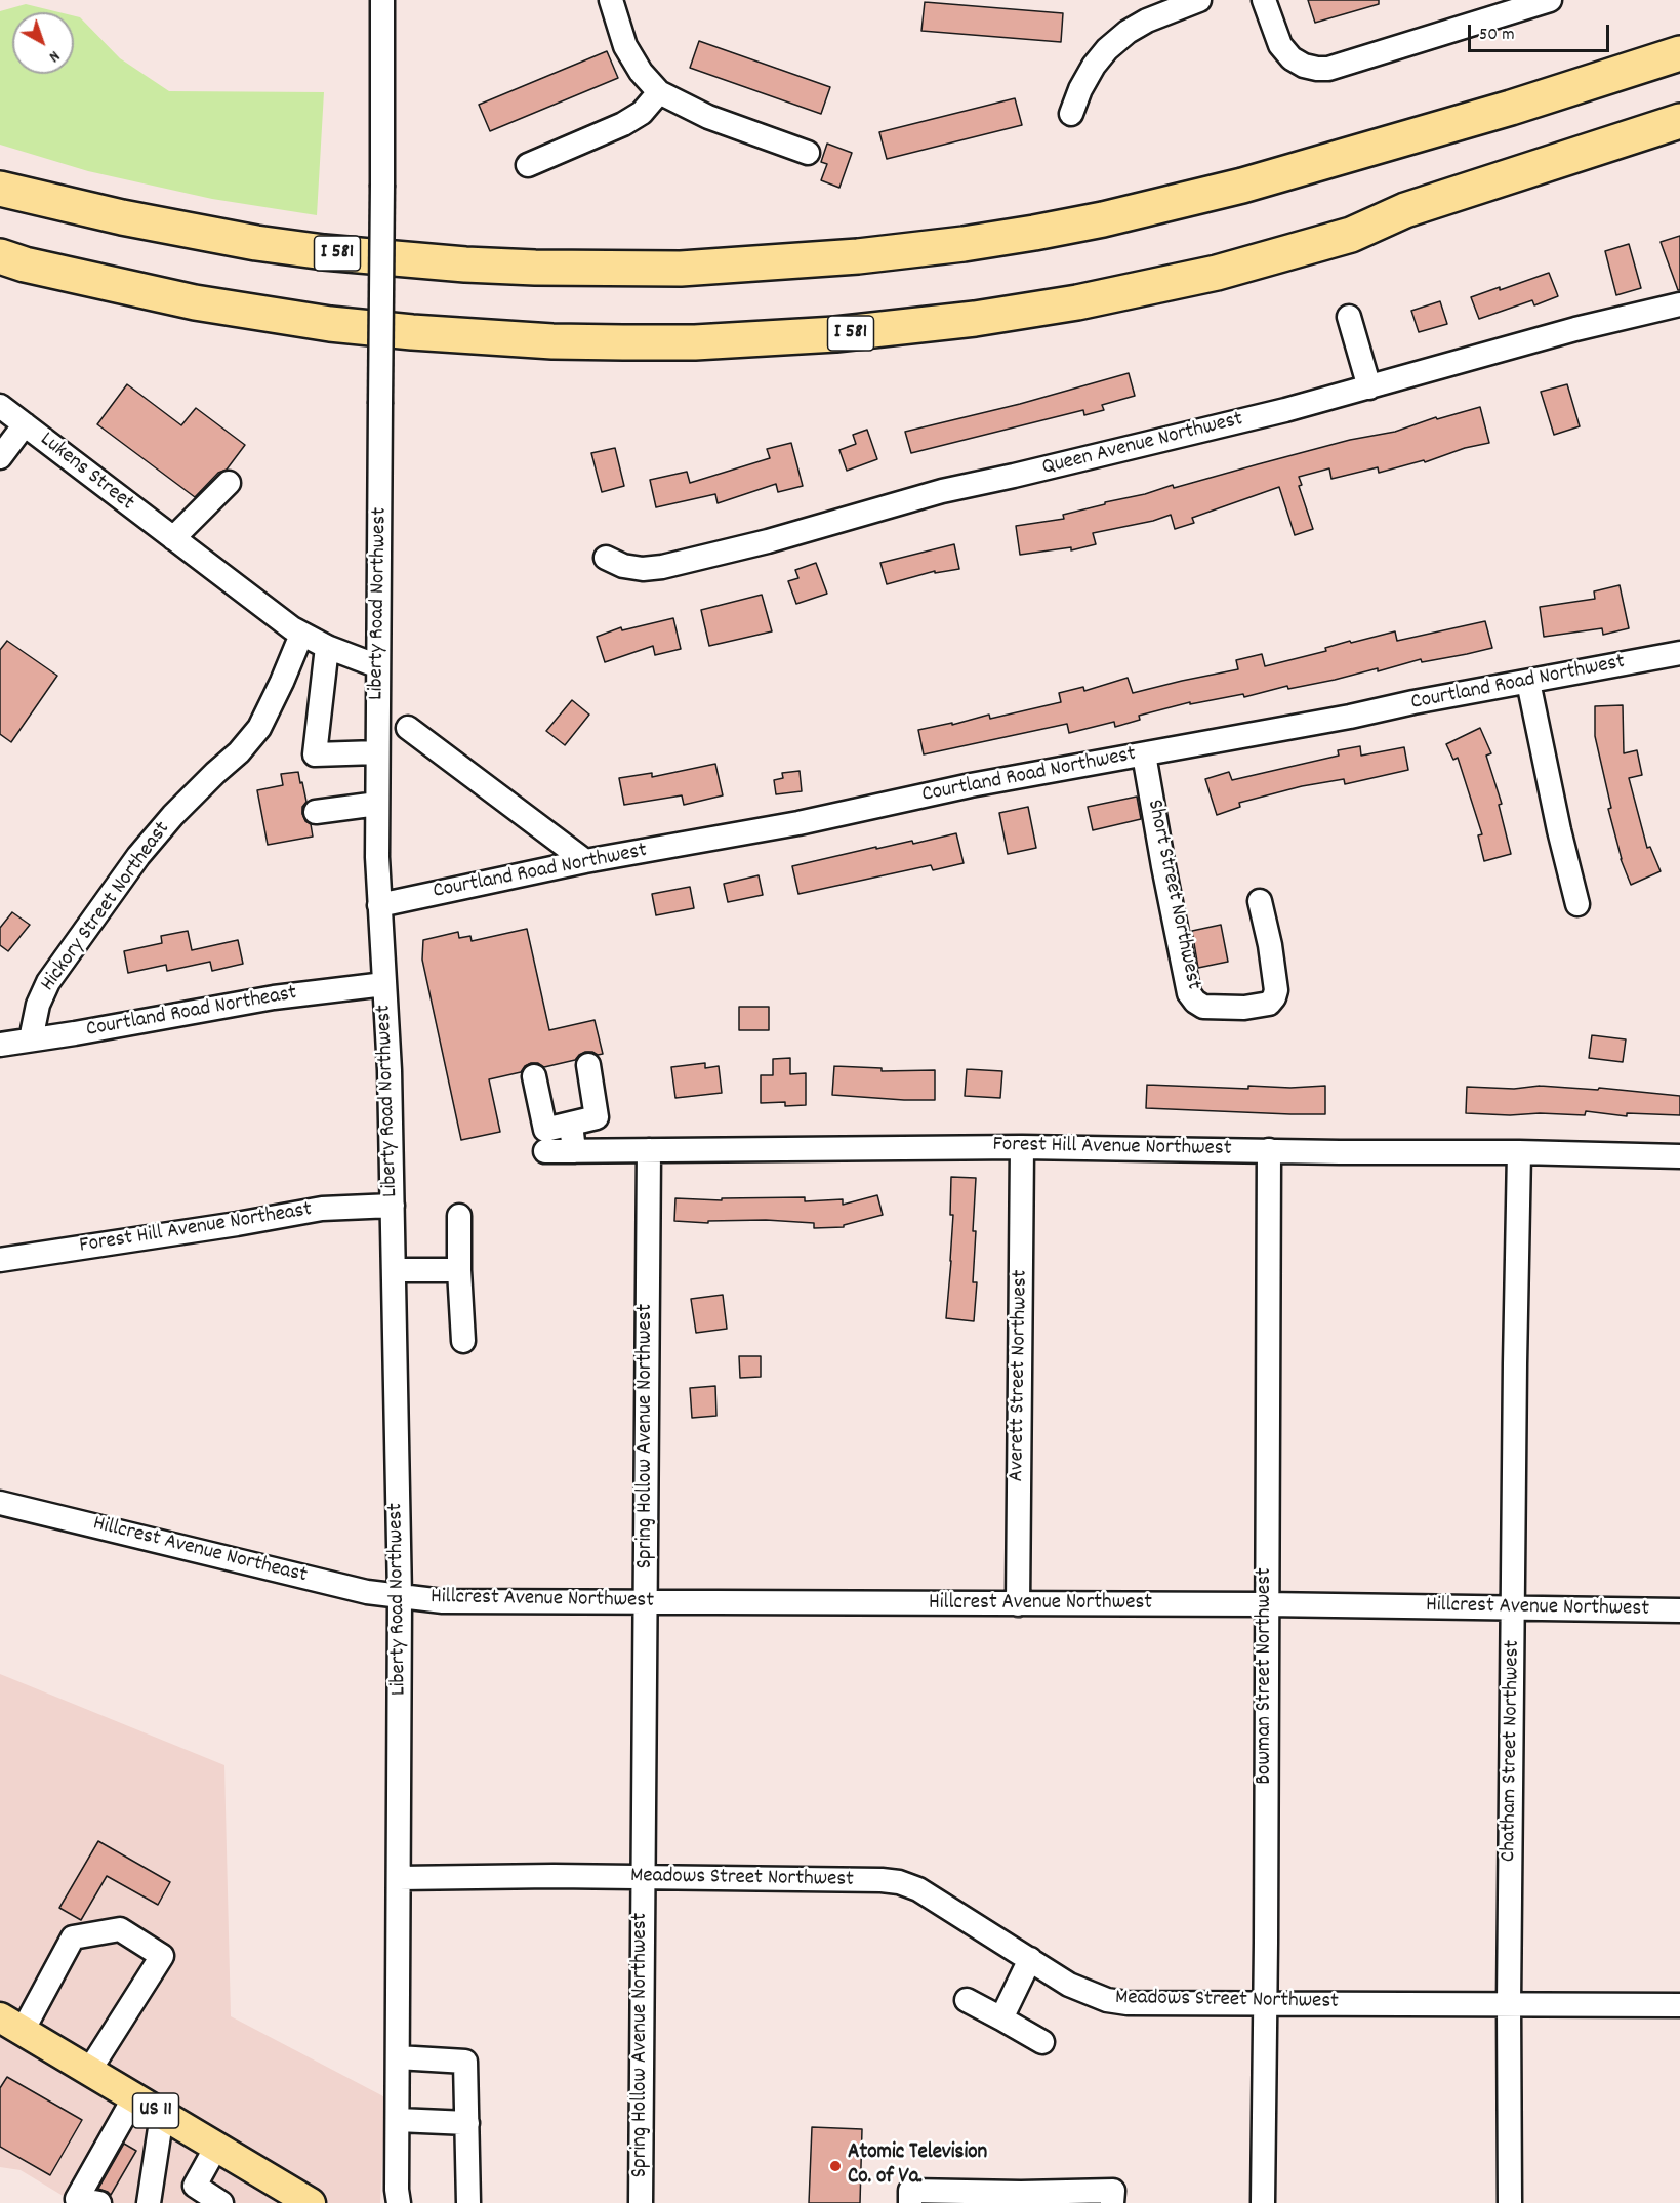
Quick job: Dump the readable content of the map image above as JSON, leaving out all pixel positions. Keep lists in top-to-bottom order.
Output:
{
  "streets": {
    "highway": ["I 581"],
    "main road": ["US 11"],
    "street": [
      "Queen Avenue Northwest",
      "Lukens Street",
      "Liberty Road Northwest",
      "Courtland Road Northwest",
      "Short Street Northwest",
      "Hickory Street Northeast",
      "Courtland Road Northeast",
      "Forest Hill Avenue Northwest",
      "Forest Hill Avenue Northeast",
      "Averett Street Northwest",
      "Spring Hollow Avenue Northwest",
      "Hillcrest Avenue Northeast",
      "Hillcrest Avenue Northwest",
      "Bowman Street Northwest",
      "Chatham Street Northwest",
      "Meadows Street Northwest"
    ]
  },
  "crossings": [
    ["Lukens Street", "Liberty Road Northwest"],
    ["Lukens Street", "Hickory Street Northeast"],
    ["Liberty Road Northwest", "Courtland Road Northwest"],
    ["Liberty Road Northwest", "Courtland Road Northeast"],
    ["Liberty Road Northwest", "Forest Hill Avenue Northeast"],
    ["Liberty Road Northwest", "Hillcrest Avenue Northeast"],
    ["Liberty Road Northwest", "Hillcrest Avenue Northwest"],
    ["Liberty Road Northwest", "Meadows Street Northwest"],
    ["Courtland Road Northwest", "Short Street Northwest"],
    ["Hickory Street Northeast", "Courtland Road Northeast"],
    ["Forest Hill Avenue Northwest", "Averett Street Northwest"],
    ["Forest Hill Avenue Northwest", "Spring Hollow Avenue Northwest"],
    ["Forest Hill Avenue Northwest", "Bowman Street Northwest"],
    ["Forest Hill Avenue Northwest", "Chatham Street Northwest"],
    ["Averett Street Northwest", "Hillcrest Avenue Northwest"],
    ["Spring Hollow Avenue Northwest", "Hillcrest Avenue Northwest"],
    ["Spring Hollow Avenue Northwest", "Meadows Street Northwest"],
    ["Hillcrest Avenue Northeast", "Hillcrest Avenue Northwest"],
    ["Hillcrest Avenue Northwest", "Bowman Street Northwest"],
    ["Hillcrest Avenue Northwest", "Chatham Street Northwest"],
    ["Bowman Street Northwest", "Meadows Street Northwest"],
    ["Chatham Street Northwest", "Meadows Street Northwest"]
  ],
  "places": ["Atomic Television Co. of Va."],
  "scale_bar": "50 m",
  "north": "bottom right"
}
